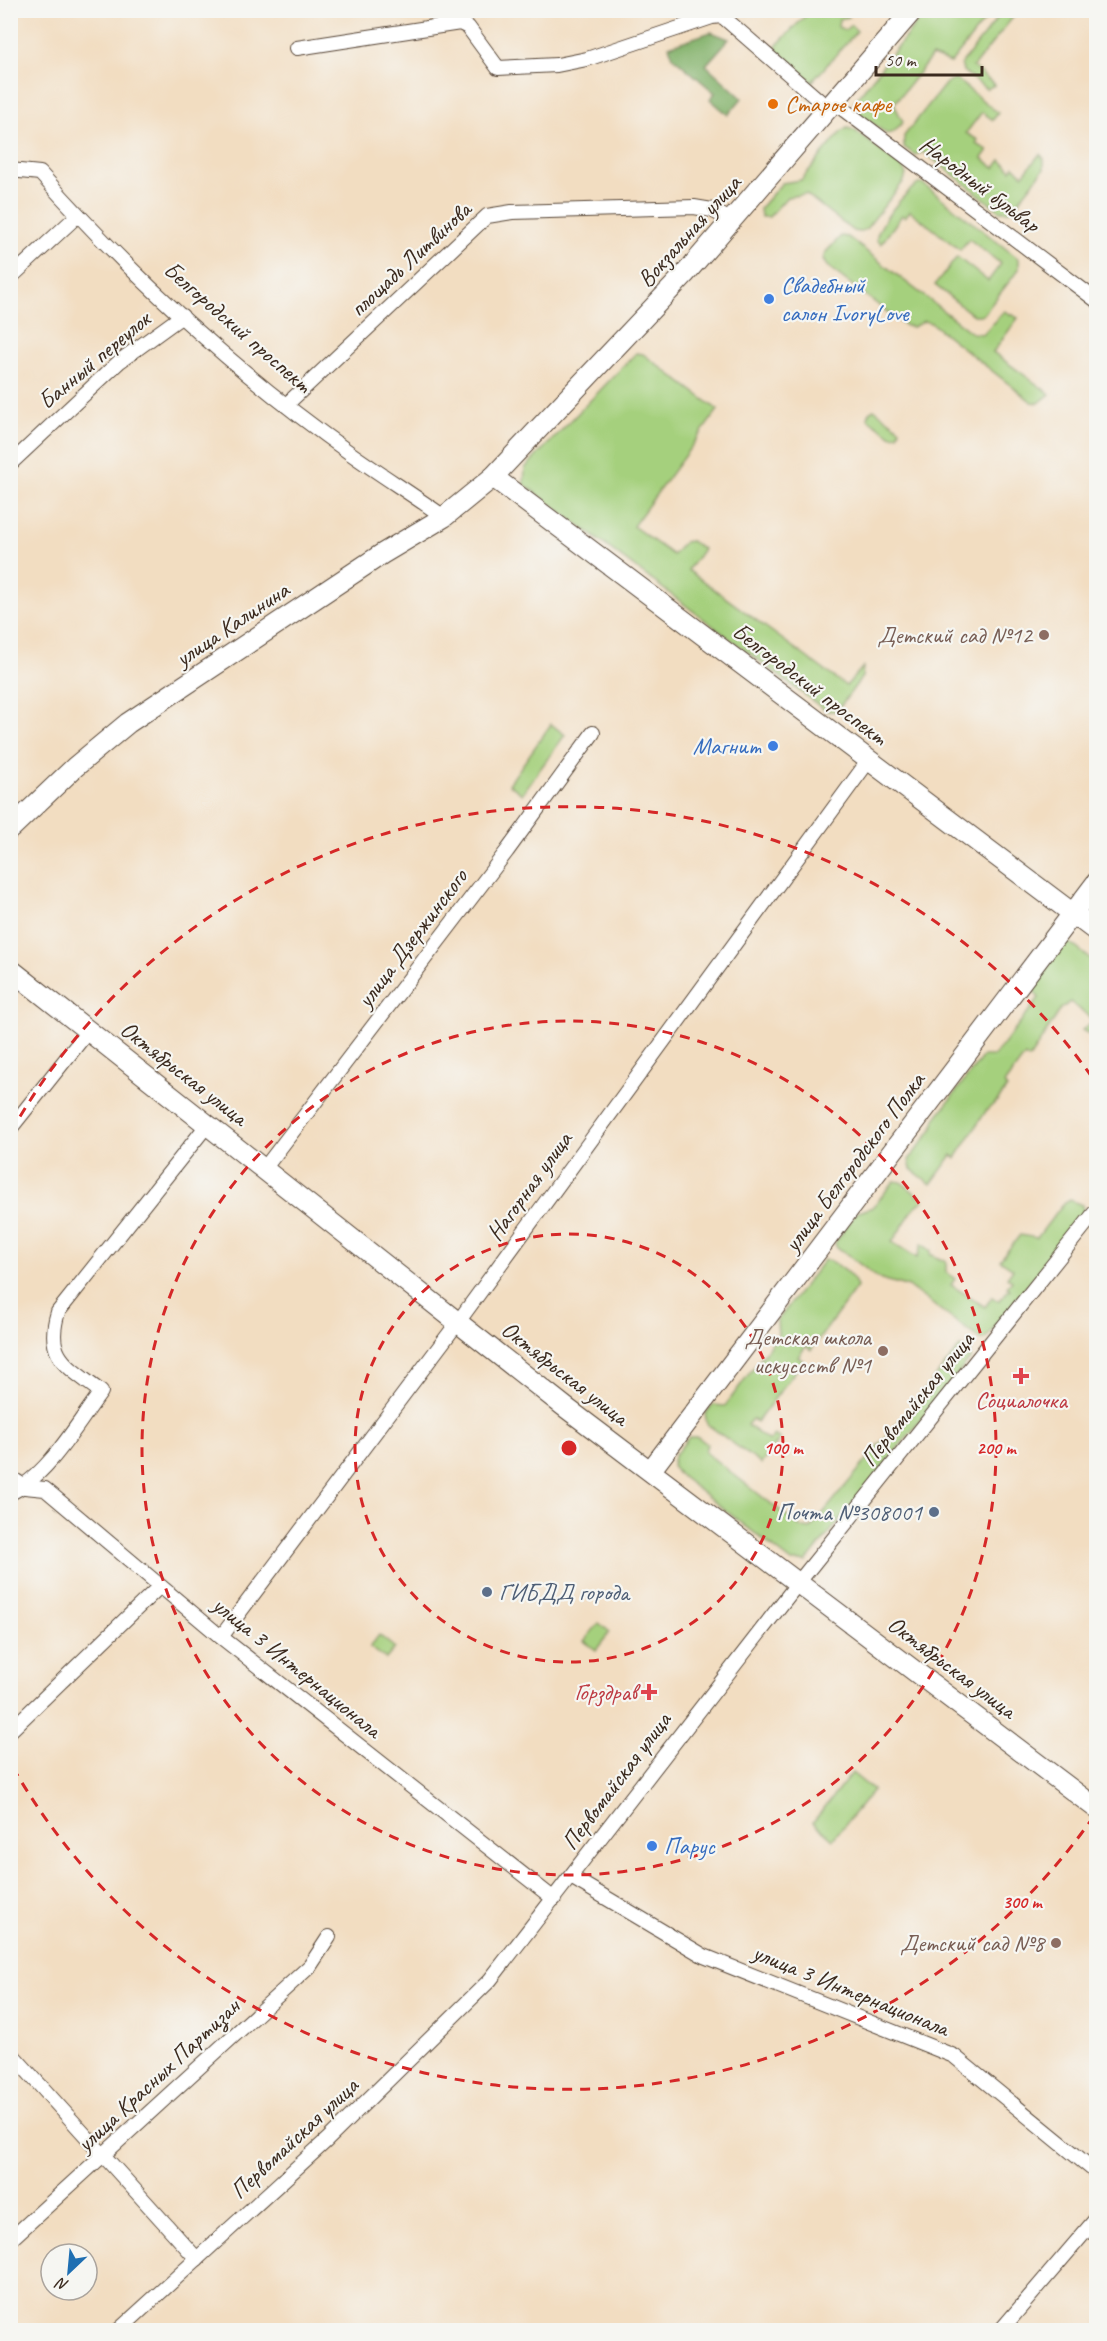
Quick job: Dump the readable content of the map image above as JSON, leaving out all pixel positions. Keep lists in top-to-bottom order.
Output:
{
  "streets": {
    "street": [
      "Народный бульвар",
      "Вокзальная улица",
      "площадь Литвинова",
      "Белгородский проспект",
      "Банный переулок",
      "улица Калинина",
      "улица Дзержинского",
      "Октябрьская улица",
      "улица Белгородского Полка",
      "Нагорная улица",
      "Первомайская улица",
      "улица 3 Интернационала",
      "улица Красных Партизан"
    ]
  },
  "crossings": [
    ["Народный бульвар", "Вокзальная улица"],
    ["Вокзальная улица", "площадь Литвинова"],
    ["Вокзальная улица", "Белгородский проспект"],
    ["Вокзальная улица", "улица Калинина"],
    ["площадь Литвинова", "Белгородский проспект"],
    ["Белгородский проспект", "Банный переулок"],
    ["Белгородский проспект", "улица Калинина"],
    ["Белгородский проспект", "улица Белгородского Полка"],
    ["Белгородский проспект", "Нагорная улица"],
    ["улица Дзержинского", "Октябрьская улица"],
    ["Октябрьская улица", "улица Белгородского Полка"],
    ["Октябрьская улица", "Нагорная улица"],
    ["Октябрьская улица", "Первомайская улица"],
    ["Нагорная улица", "улица 3 Интернационала"],
    ["Первомайская улица", "улица 3 Интернационала"]
  ],
  "places": {
    "other": [
      "Старое кафе",
      "Свадебный салон IvoryLove",
      "Детский сад №12",
      "Магнит",
      "Детская школа искуссств №1",
      "Почта №308001",
      "ГИБДД города",
      "Парус",
      "Детский сад №8"
    ],
    "health": ["Социалочка", "Горздрав"]
  },
  "scale_bar": "50 m",
  "north": "bottom left",
  "rings": ["100 m", "200 m", "300 m"]
}
